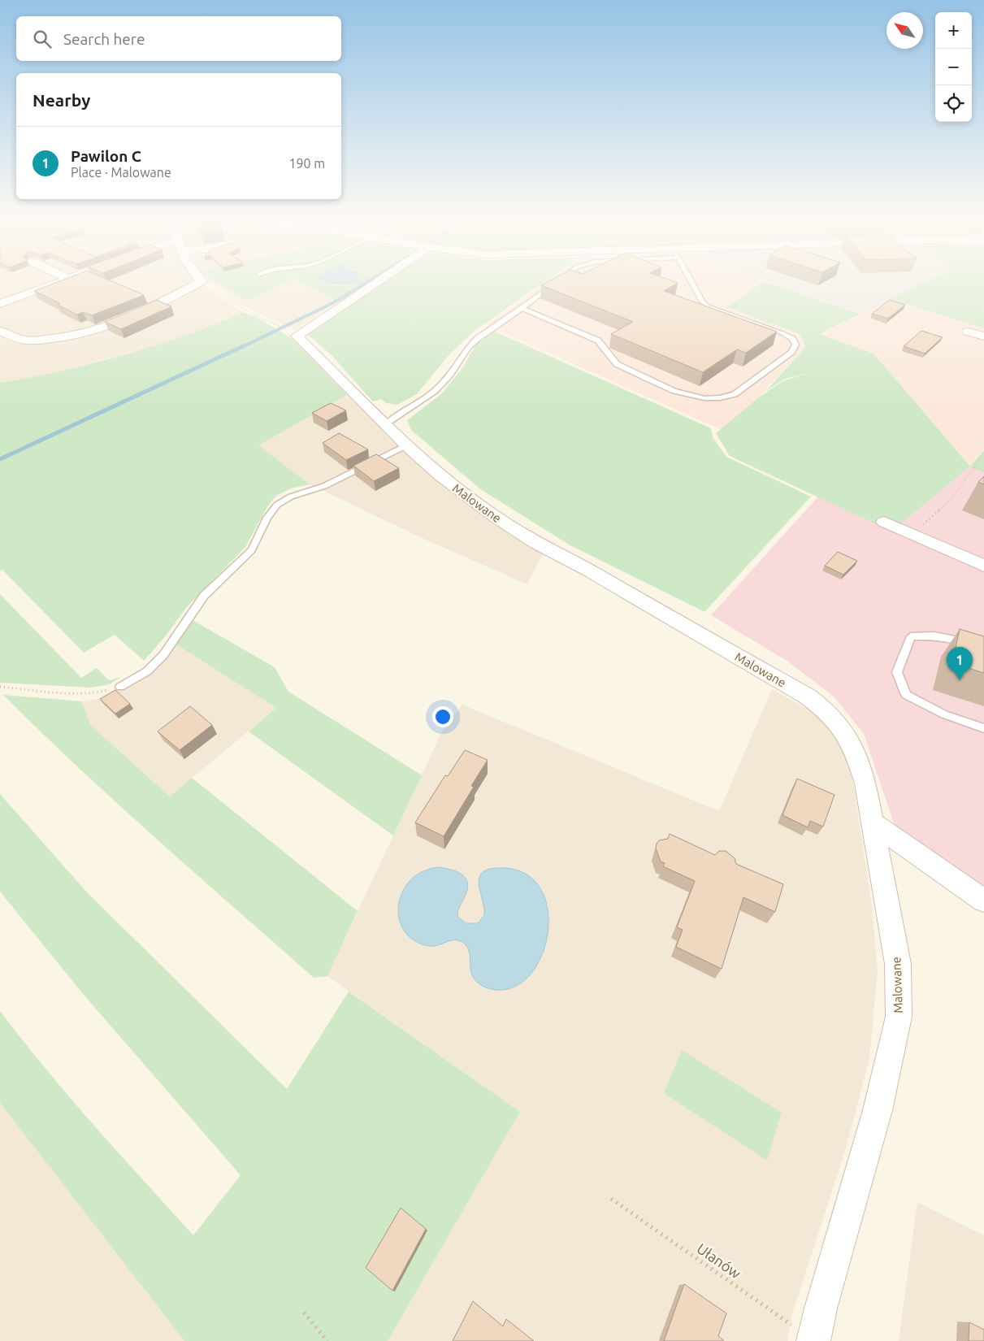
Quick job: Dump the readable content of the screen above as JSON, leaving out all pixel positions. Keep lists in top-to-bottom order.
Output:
{
  "streets": {
    "street": ["Malowane"],
    "path": ["Ułanów"]
  },
  "crossings": [
    ["Malowane", "Ułanów"]
  ],
  "north": "top left",
  "page": {
    "map_buttons": ["+", "−"],
    "search": "Search here",
    "heading": "Nearby",
    "list": [
      {
        "mark": "1",
        "name": "Pawilon C",
        "note": "Place · Malowane",
        "value": "190 m"
      }
    ],
    "pins": "1"
  }
}
